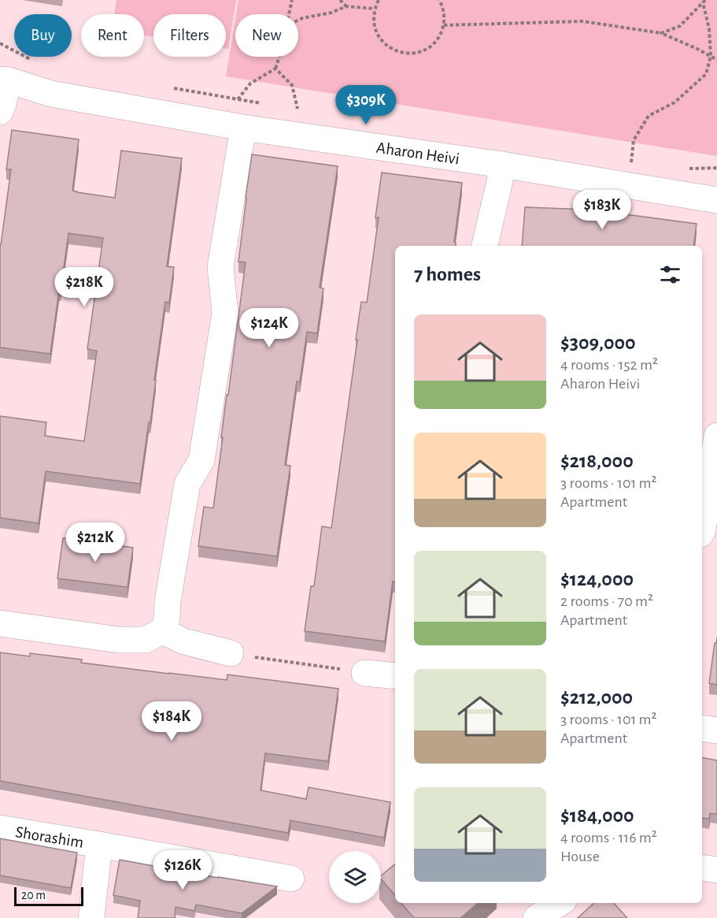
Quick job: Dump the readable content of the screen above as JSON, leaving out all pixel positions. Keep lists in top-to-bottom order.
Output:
{
  "streets": {
    "street": ["Aharon Heivi", "Shorashim"]
  },
  "scale_bar": "20 m",
  "page": {
    "chip": [
      "Buy",
      "Rent",
      "Filters",
      "New"
    ],
    "price": [
      "$309K",
      "$183K",
      "$218K",
      "$124K",
      "$212K",
      "$184K",
      "$126K"
    ],
    "heading": "7 homes",
    "list": [
      {
        "name": "$309,000",
        "note": "4 rooms · 152 m² · Aharon Heivi"
      },
      {
        "name": "$218,000",
        "note": "3 rooms · 101 m² · Apartment"
      },
      {
        "name": "$124,000",
        "note": "2 rooms · 70 m² · Apartment"
      },
      {
        "name": "$212,000",
        "note": "3 rooms · 101 m² · Apartment"
      },
      {
        "name": "$184,000",
        "note": "4 rooms · 116 m² · House"
      }
    ],
    "scale": "20 m"
  }
}
